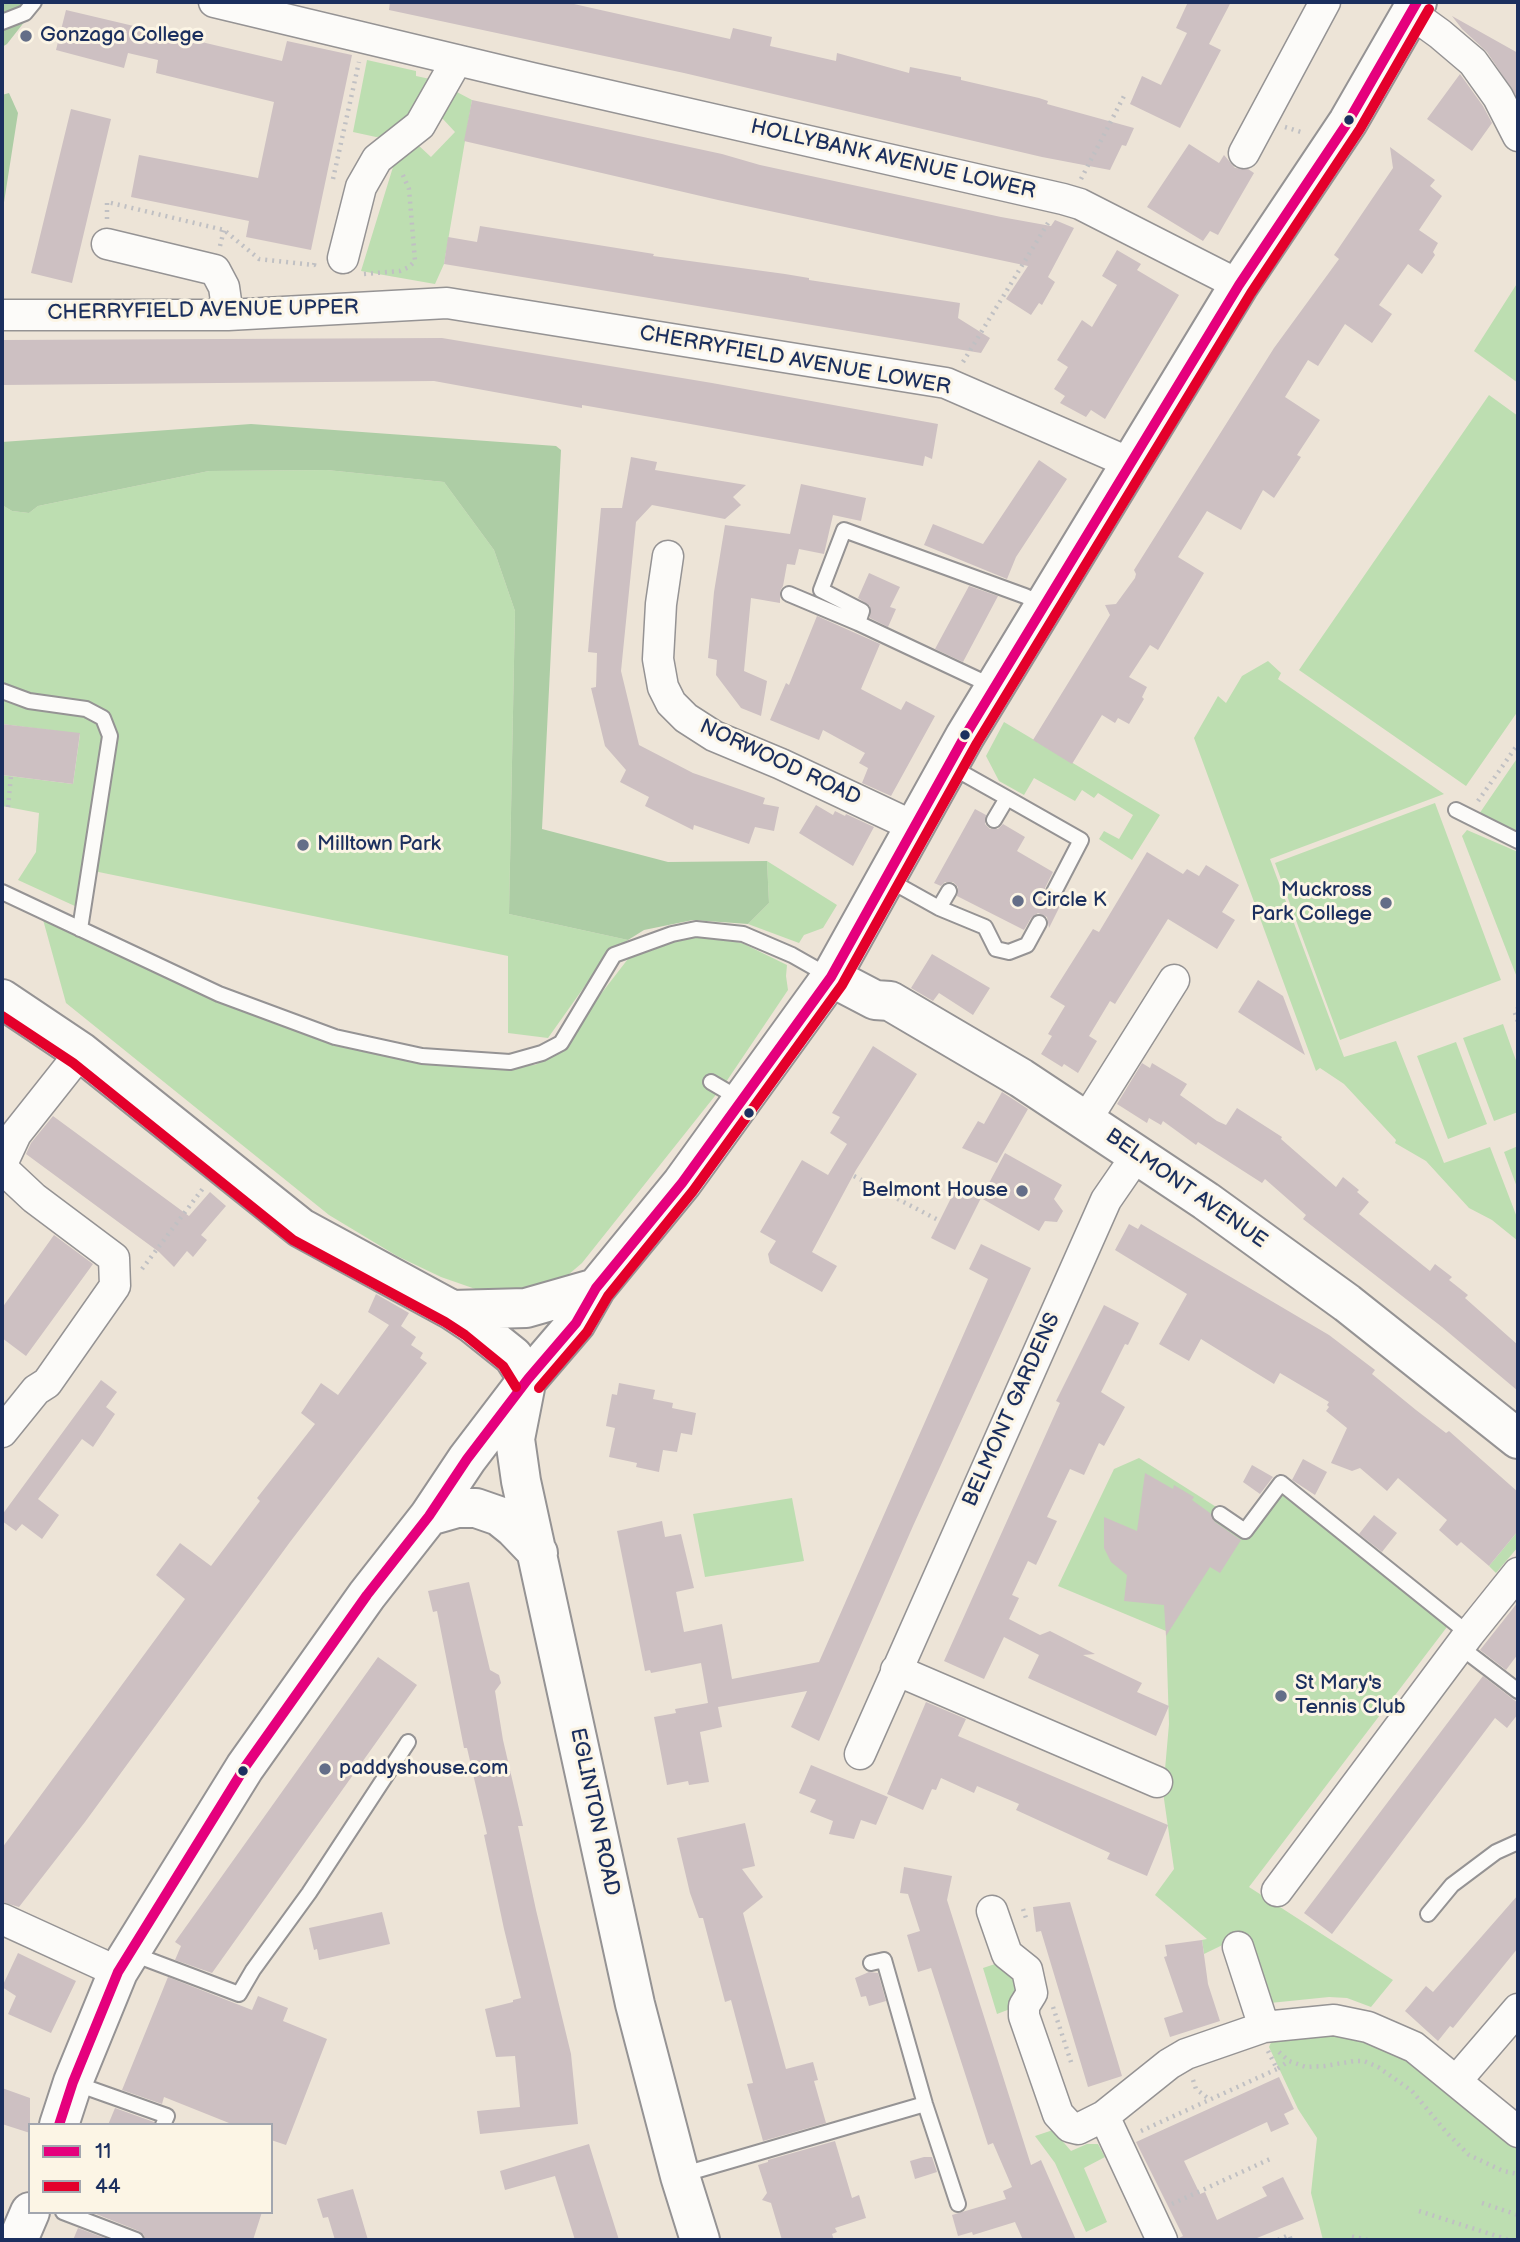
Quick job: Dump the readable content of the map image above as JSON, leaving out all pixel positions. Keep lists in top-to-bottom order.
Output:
{
  "streets": {
    "main road": ["BELMONT AVENUE", "EGLINTON ROAD"],
    "street": [
      "HOLLYBANK AVENUE LOWER",
      "CHERRYFIELD AVENUE UPPER",
      "CHERRYFIELD AVENUE LOWER",
      "NORWOOD ROAD",
      "BELMONT GARDENS"
    ]
  },
  "crossings": [
    ["CHERRYFIELD AVENUE UPPER", "CHERRYFIELD AVENUE LOWER"],
    ["BELMONT AVENUE", "BELMONT GARDENS"]
  ],
  "places": [
    "Gonzaga College",
    "Milltown Park",
    "Circle K",
    "Muckross Park College",
    "Belmont House",
    "St Mary's Tennis Club",
    "paddyshouse.com"
  ],
  "lines": ["transit line 11", "transit line 44"],
  "legend": ["11", "44"]
}
